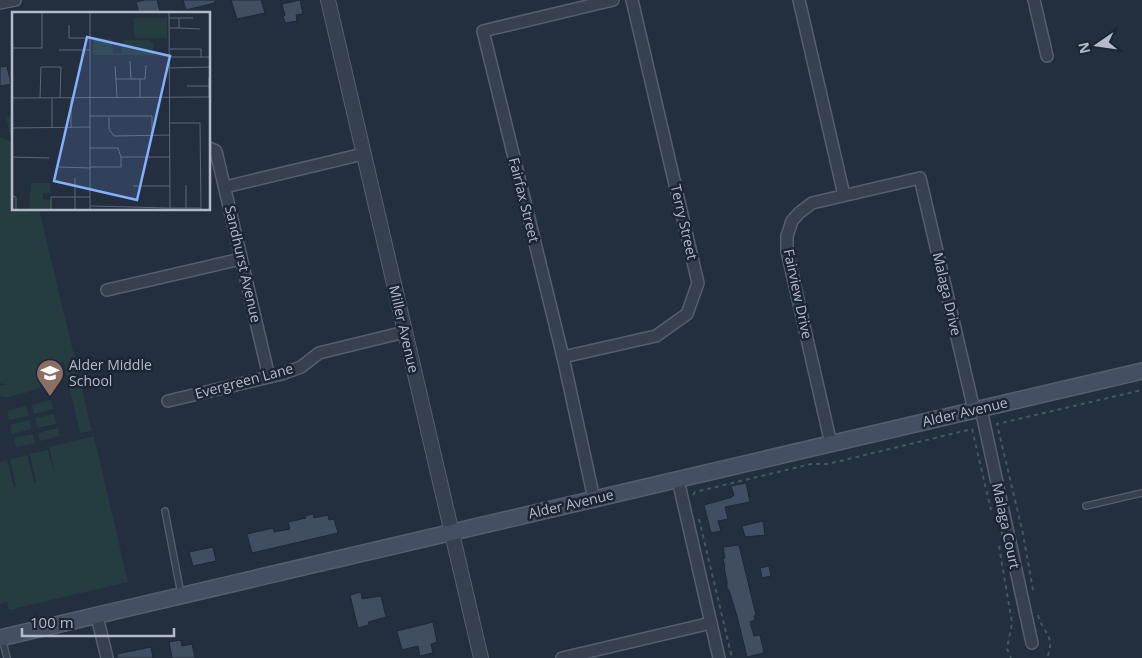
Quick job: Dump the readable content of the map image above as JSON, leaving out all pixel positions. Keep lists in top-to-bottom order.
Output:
{
  "streets": {
    "main road": ["Alder Avenue"],
    "street": [
      "Fairfax Street",
      "Terry Street",
      "Sandhurst Avenue",
      "Fairview Drive",
      "Malaga Drive",
      "Miller Avenue",
      "Evergreen Lane",
      "Malaga Court"
    ]
  },
  "crossings": [
    ["Fairfax Street", "Terry Street"],
    ["Fairfax Street", "Alder Avenue"],
    ["Sandhurst Avenue", "Evergreen Lane"],
    ["Fairview Drive", "Malaga Drive"],
    ["Fairview Drive", "Alder Avenue"],
    ["Malaga Drive", "Alder Avenue"],
    ["Malaga Drive", "Malaga Court"],
    ["Miller Avenue", "Evergreen Lane"],
    ["Miller Avenue", "Alder Avenue"],
    ["Alder Avenue", "Malaga Court"]
  ],
  "places": {
    "school or university": ["Alder Middle School"]
  },
  "scale_bar": "100 m",
  "north": "left"
}
